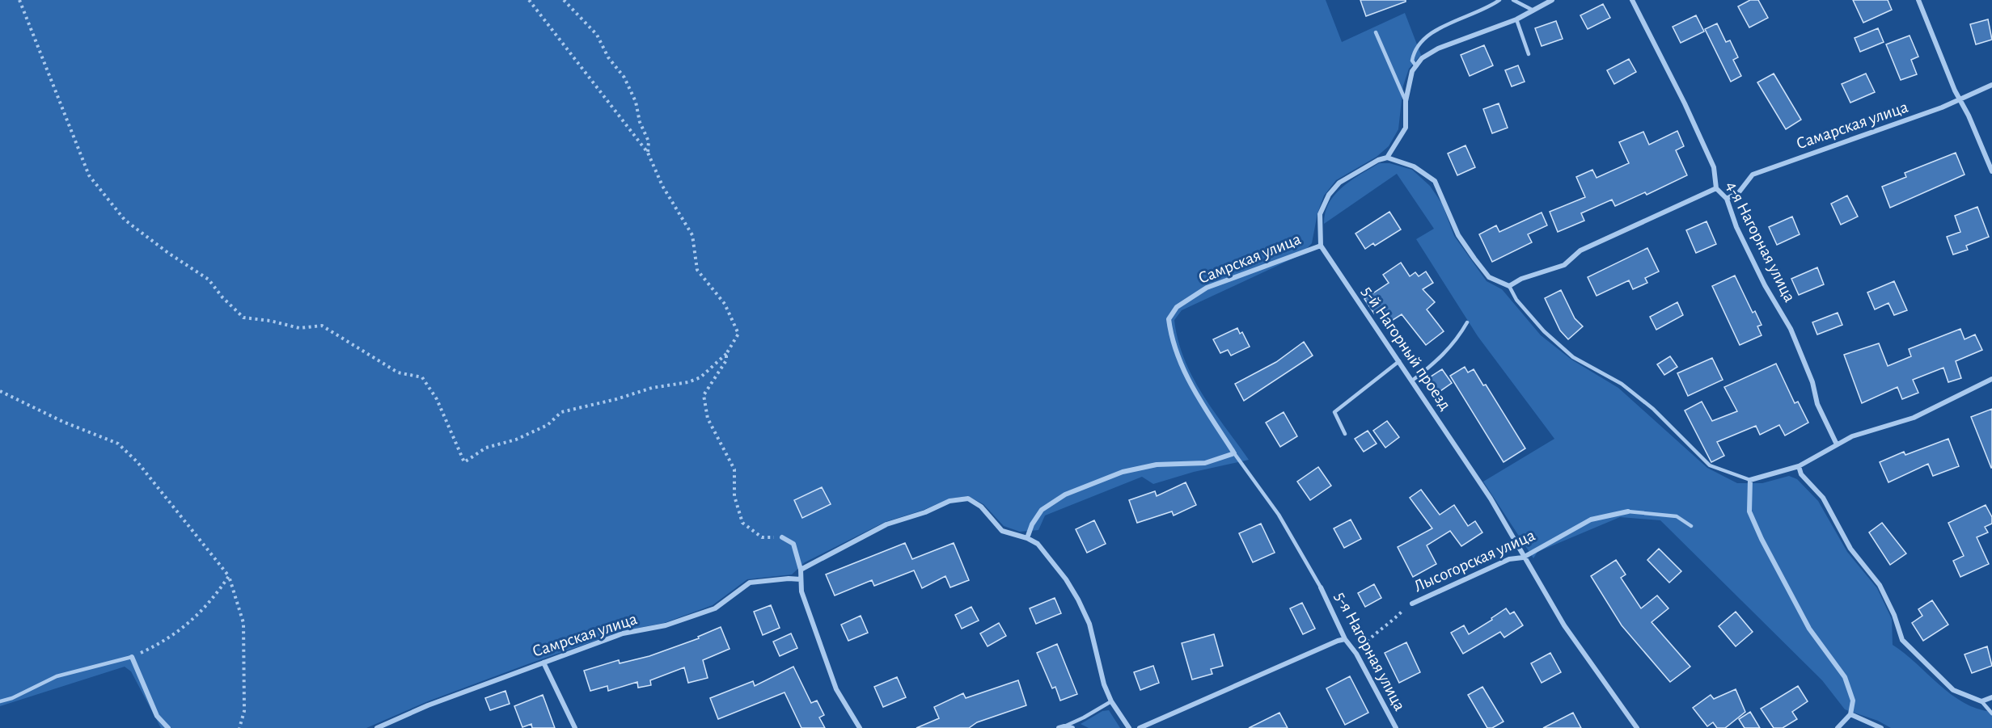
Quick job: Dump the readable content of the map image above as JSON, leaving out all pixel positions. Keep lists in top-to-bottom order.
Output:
{
  "streets": {
    "street": [
      "Самарская улица",
      "4-я Нагорная улица",
      "Самрская улица",
      "5-й Нагорный проезд",
      "Лысогорская улица",
      "5-я Нагорная улица"
    ]
  },
  "crossings": [
    ["Самарская улица", "4-я Нагорная улица"],
    ["Самрская улица", "5-й Нагорный проезд"],
    ["5-й Нагорный проезд", "Лысогорская улица"]
  ]
}
